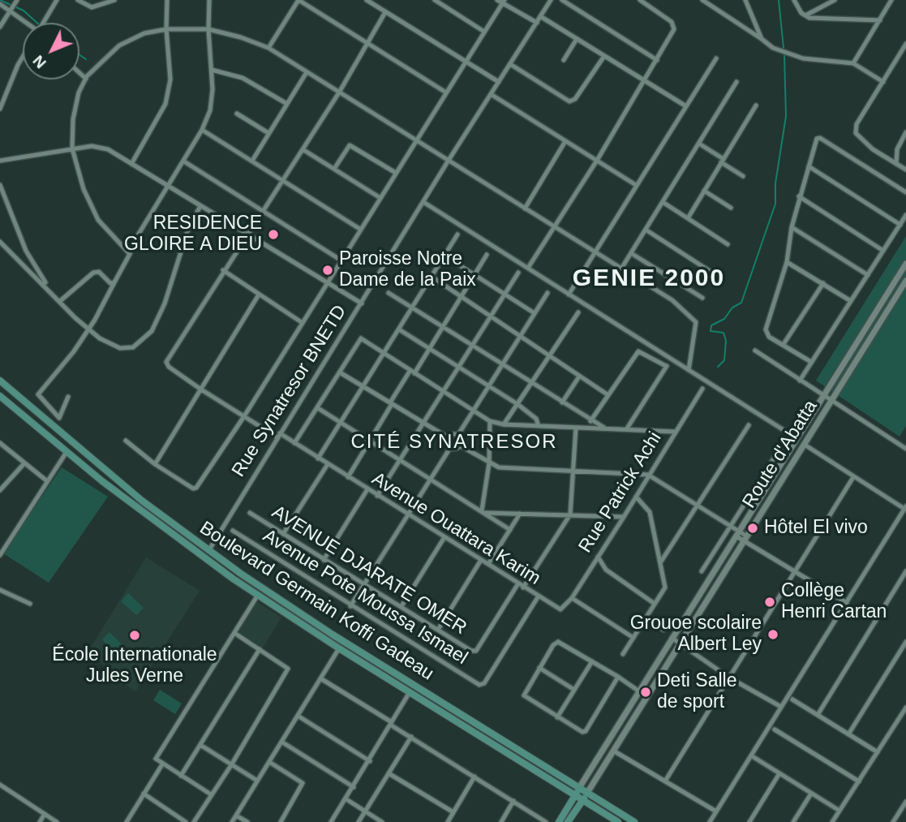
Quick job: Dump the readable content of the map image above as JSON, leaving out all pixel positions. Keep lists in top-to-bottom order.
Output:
{
  "streets": {
    "main road": ["Boulevard Germain Koffi Gadeau"],
    "street": [
      "Rue Synatresor BNETD",
      "Route d'Abatta",
      "Rue Patrick Achi",
      "Avenue Ouattara Karim",
      "AVENUE DJARATE OMER",
      "Avenue Pote Moussa Ismael"
    ]
  },
  "crossings": [
    ["Rue Synatresor BNETD", "Avenue Ouattara Karim"],
    ["Rue Synatresor BNETD", "Boulevard Germain Koffi Gadeau"],
    ["Route d'Abatta", "Boulevard Germain Koffi Gadeau"],
    ["Rue Patrick Achi", "Avenue Ouattara Karim"],
    ["Avenue Ouattara Karim", "AVENUE DJARATE OMER"],
    ["Avenue Ouattara Karim", "Avenue Pote Moussa Ismael"]
  ],
  "districts": ["GENIE 2000", "CITÉ SYNATRESOR"],
  "places": [
    "RESIDENCE GLOIRE A DIEU",
    "Paroisse Notre Dame de la Paix",
    "Hôtel El vivo",
    "Collège Henri Cartan",
    "Grouoe scolaire Albert Ley",
    "École Internationale Jules Verne",
    "Deti Salle de sport"
  ],
  "north": "bottom left"
}
